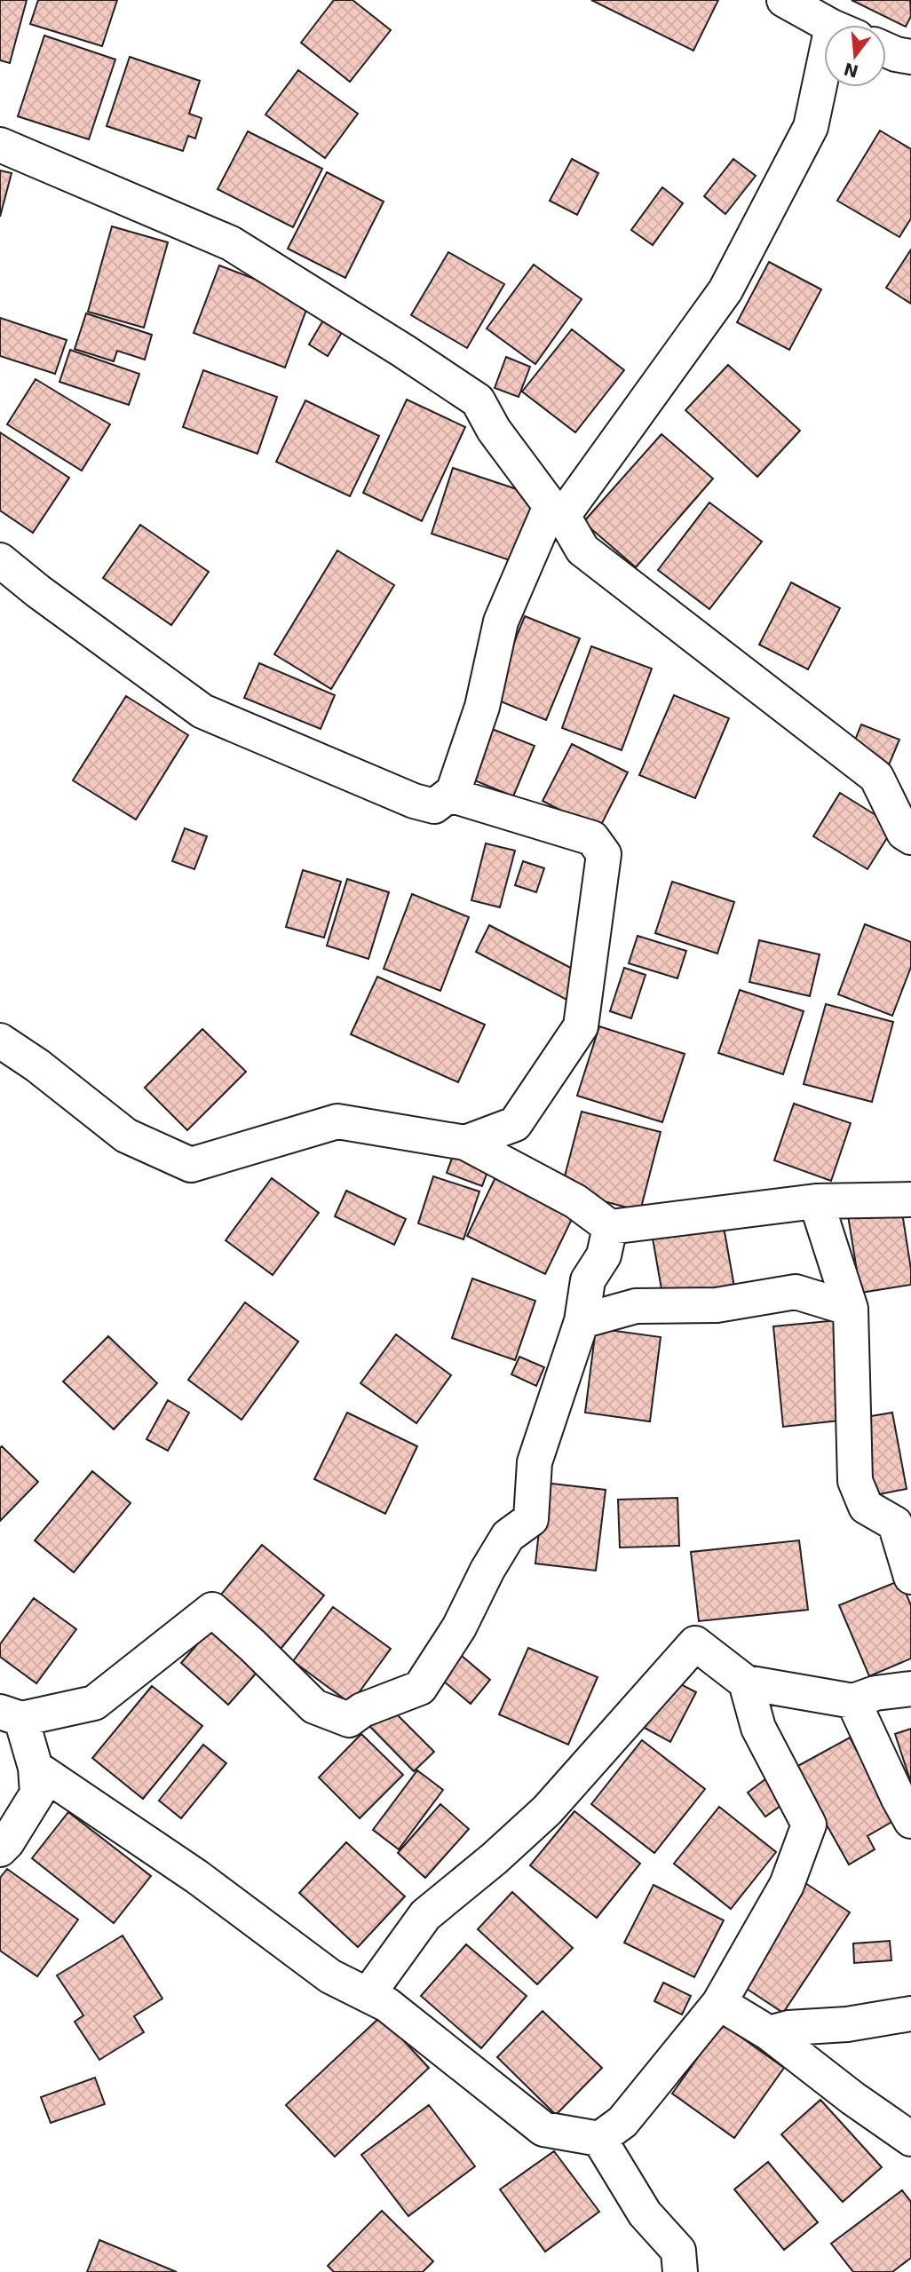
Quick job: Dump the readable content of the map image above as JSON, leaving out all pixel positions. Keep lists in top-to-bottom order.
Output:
{
  "north": "bottom"
}
